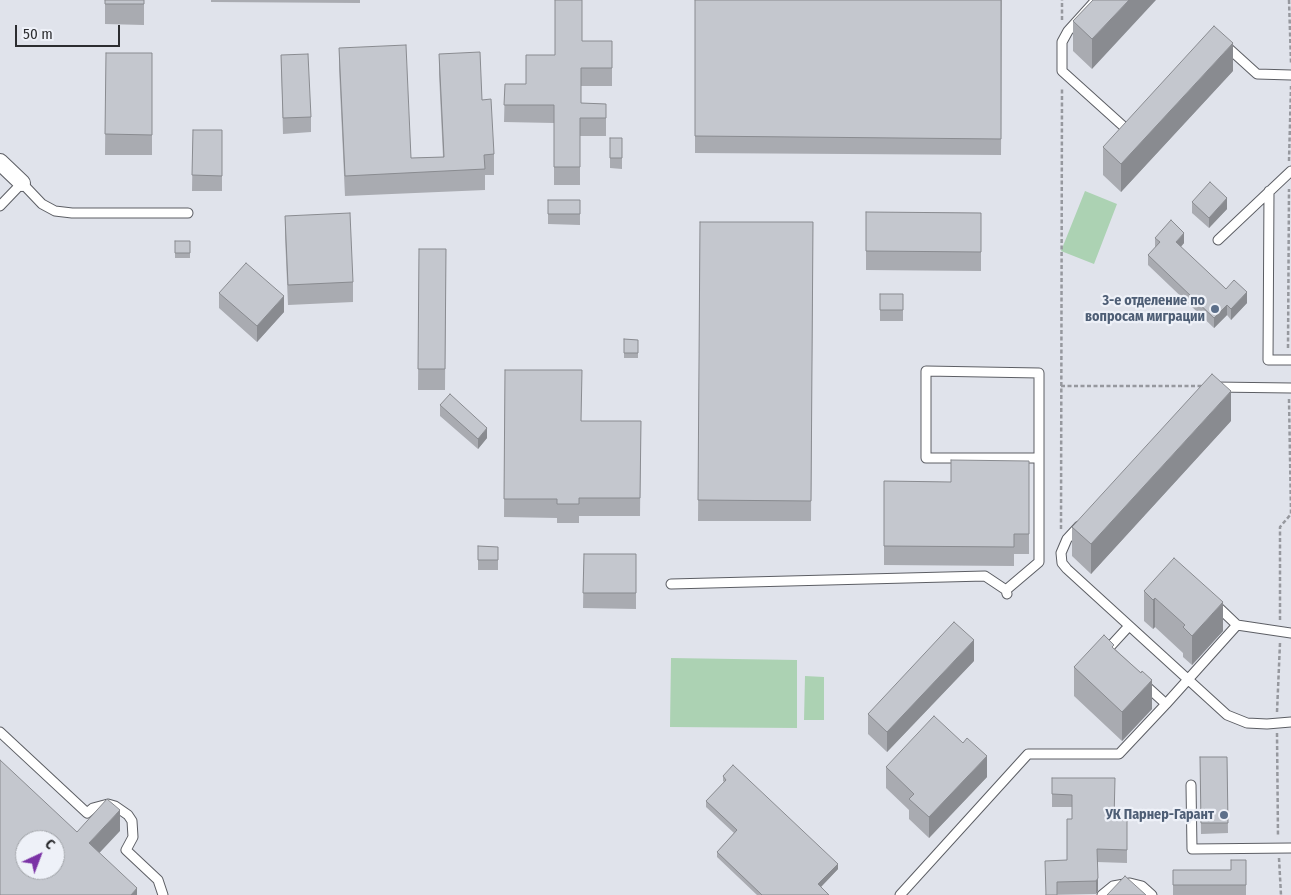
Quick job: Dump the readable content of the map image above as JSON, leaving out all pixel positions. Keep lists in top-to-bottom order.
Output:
{
  "places": ["3-е отделение по вопросам миграции", "УК Парнер-Гарант"],
  "scale_bar": "50 m",
  "north": "top right"
}
